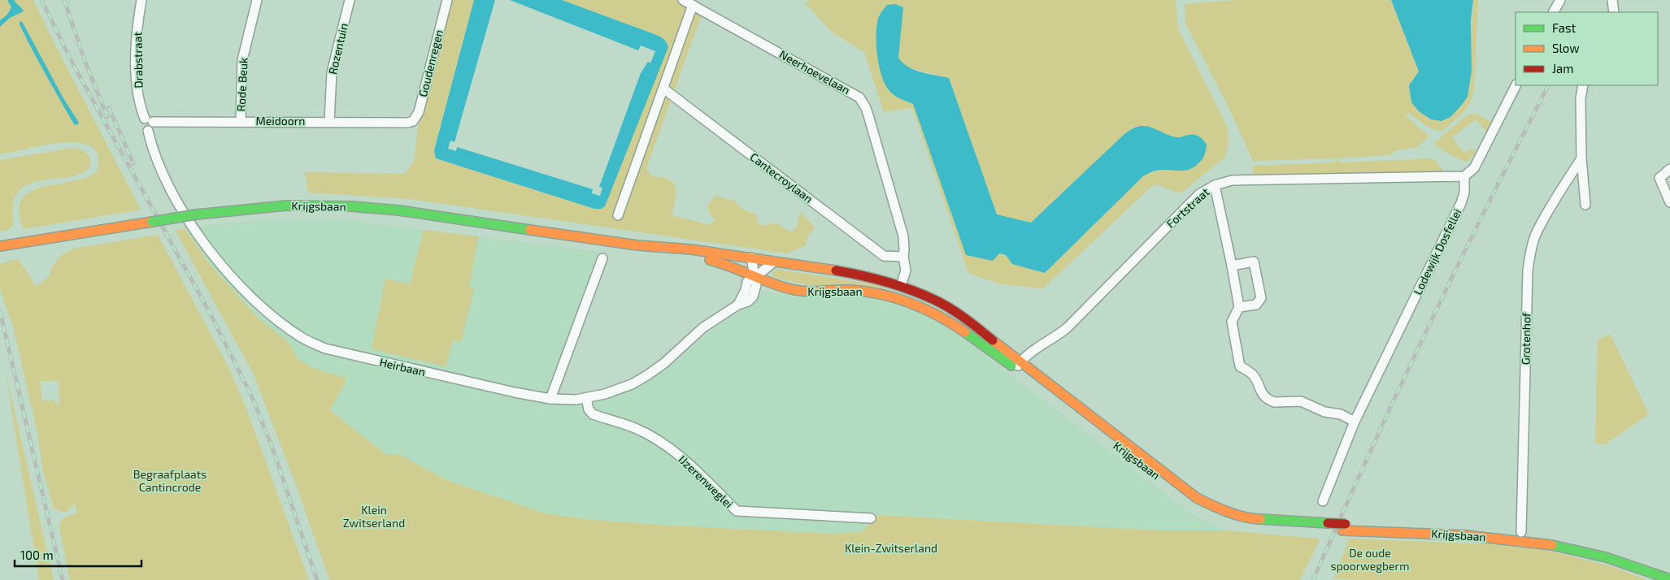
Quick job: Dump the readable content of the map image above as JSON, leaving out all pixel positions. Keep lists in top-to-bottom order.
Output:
{
  "streets": {
    "main road": ["Krijgsbaan"],
    "street": [
      "Rozentuin",
      "Drabstraat",
      "Goudenregen",
      "Neerhoevelaan",
      "Rode Beuk",
      "Meidoorn",
      "Cantecroylaan",
      "Fortstraat",
      "Lodewijk Dosfellei",
      "Grotenhof",
      "Heirbaan",
      "IJzerenweglei"
    ]
  },
  "crossings": [
    ["Rozentuin", "Meidoorn"],
    ["Drabstraat", "Meidoorn"],
    ["Drabstraat", "Heirbaan"],
    ["Goudenregen", "Meidoorn"],
    ["Neerhoevelaan", "Cantecroylaan"],
    ["Neerhoevelaan", "Krijgsbaan"],
    ["Rode Beuk", "Meidoorn"],
    ["Meidoorn", "Heirbaan"],
    ["Krijgsbaan", "Fortstraat"],
    ["Krijgsbaan", "Grotenhof"],
    ["Krijgsbaan", "Heirbaan"],
    ["Fortstraat", "Lodewijk Dosfellei"],
    ["Heirbaan", "IJzerenweglei"]
  ],
  "parks": [
    "Begraafplaats Cantincrode",
    "Klein Zwitserland",
    "Klein-Zwitserland",
    "De oude spoorwegberm"
  ],
  "legend": ["Fast", "Slow", "Jam"],
  "scale_bar": "100 m"
}
